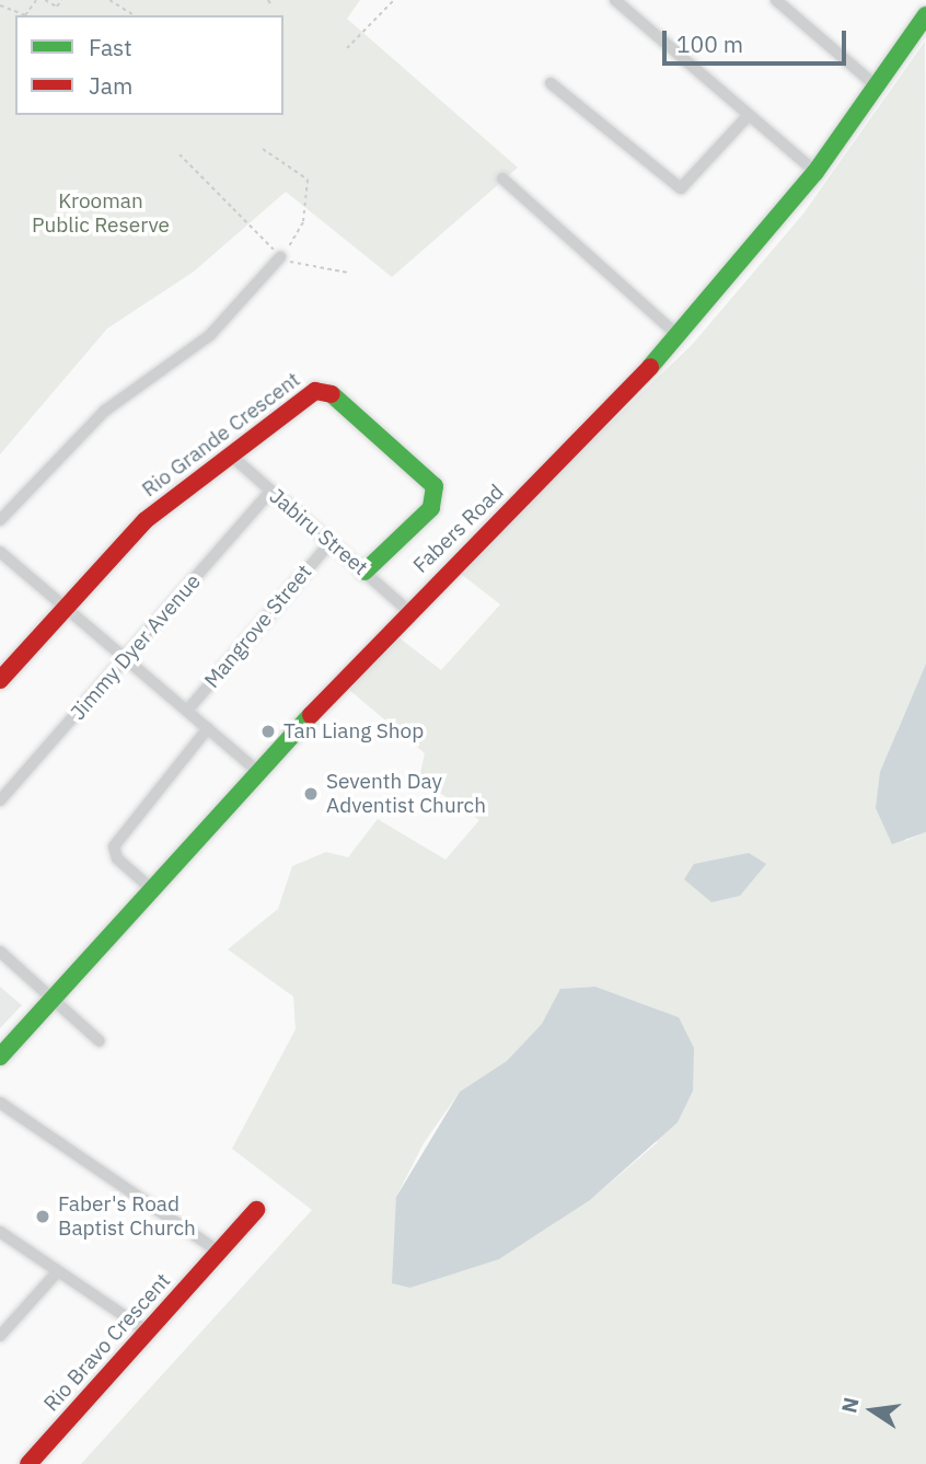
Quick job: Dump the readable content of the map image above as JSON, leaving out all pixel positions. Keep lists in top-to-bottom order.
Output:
{
  "streets": {
    "main road": ["Rio Grande Crescent", "Fabers Road", "Rio Bravo Crescent"],
    "street": ["Jabiru Street", "Mangrove Street", "Jimmy Dyer Avenue"]
  },
  "crossings": [
    ["Rio Grande Crescent", "Jabiru Street"],
    ["Fabers Road", "Jabiru Street"],
    ["Jabiru Street", "Mangrove Street"],
    ["Jabiru Street", "Jimmy Dyer Avenue"]
  ],
  "parks": ["Krooman Public Reserve"],
  "places": ["Tan Liang Shop", "Seventh Day Adventist Church", "Faber's Road Baptist Church"],
  "legend": ["Fast", "Jam"],
  "scale_bar": "100 m",
  "north": "left"
}
